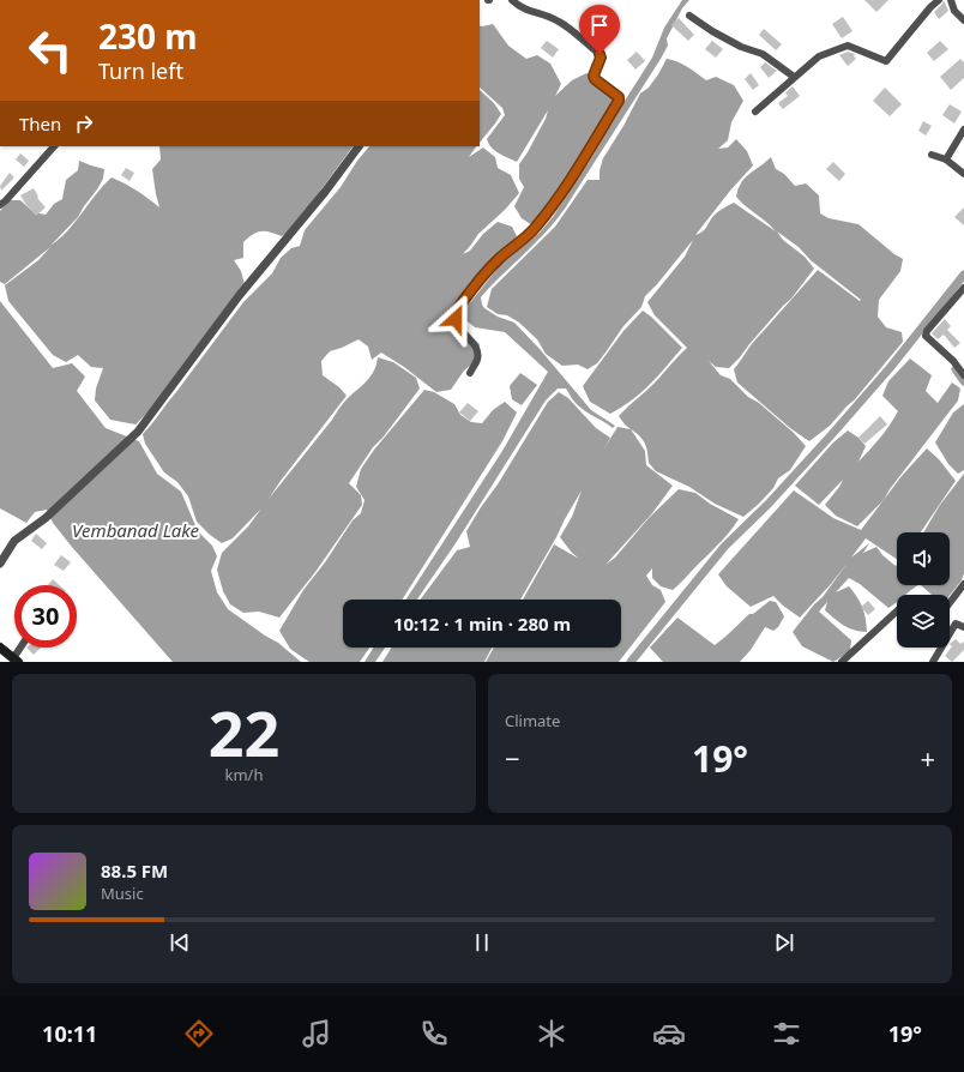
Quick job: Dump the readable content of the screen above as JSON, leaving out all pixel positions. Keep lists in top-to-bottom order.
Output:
{
  "water": ["Vembanad Lake"],
  "page": {
    "turn": ["230 m", "Turn left"],
    "then": "Then",
    "limit": "30",
    "trip": "10:12 · 1 min · 280 m",
    "tile": [
      ["22", "km/h"],
      "Climate"
    ],
    "heat": ["−", "19°", "+"],
    "song": ["88.5 FM", "Music"],
    "tabs": ["10:11", "19°"]
  }
}
